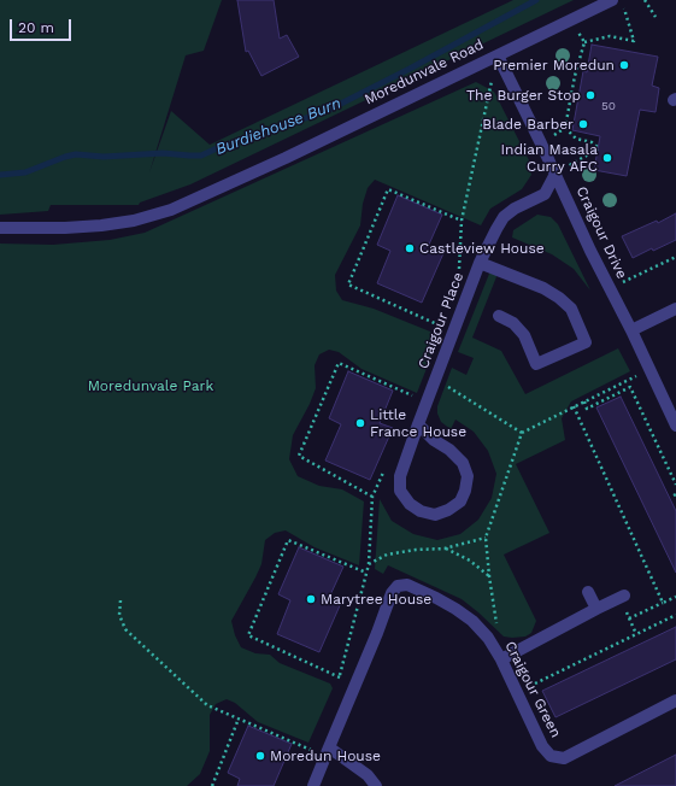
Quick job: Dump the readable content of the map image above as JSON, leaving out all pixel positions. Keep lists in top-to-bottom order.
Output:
{
  "streets": {
    "street": [
      "Moredunvale Road",
      "Craigour Drive",
      "Craigour Place",
      "Craigour Green"
    ]
  },
  "crossings": [
    ["Moredunvale Road", "Craigour Drive"],
    ["Craigour Drive", "Craigour Place"]
  ],
  "water": ["Burdiehouse Burn"],
  "parks": ["Moredunvale Park"],
  "places": [
    "Premier Moredun",
    "The Burger Stop",
    "Blade Barber",
    "Indian Masala Curry AFC",
    "Castleview House",
    "Little France House",
    "Marytree House",
    "Moredun House"
  ],
  "house_numbers": ["50"],
  "scale_bar": "20 m"
}
